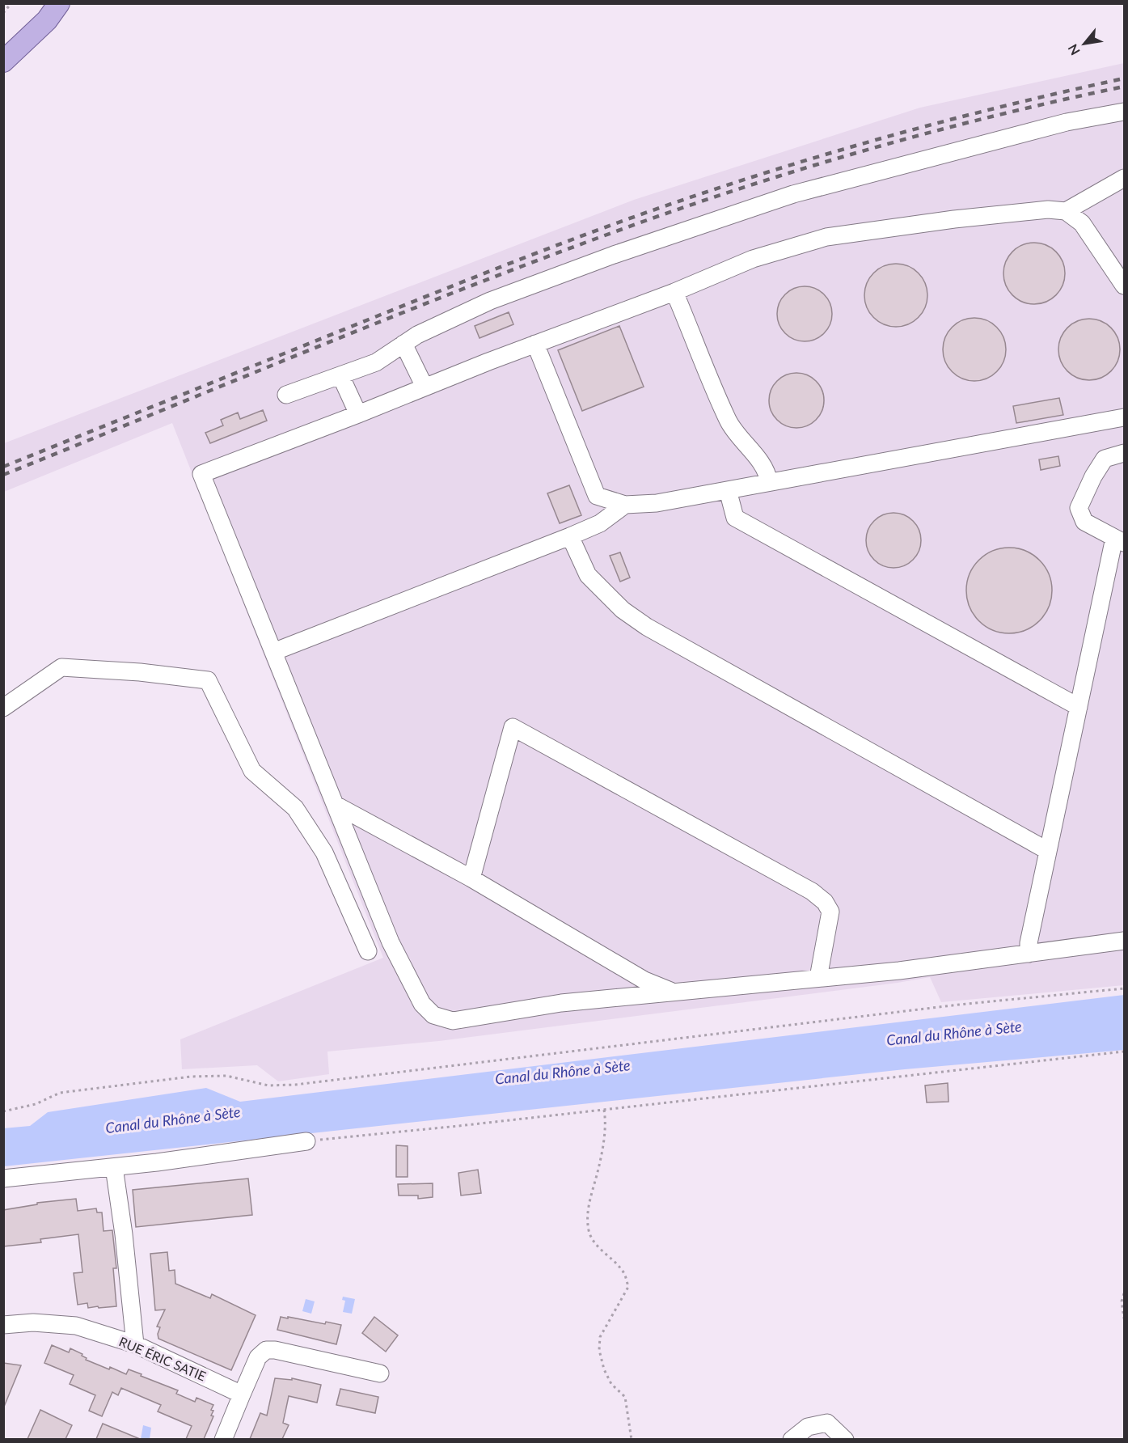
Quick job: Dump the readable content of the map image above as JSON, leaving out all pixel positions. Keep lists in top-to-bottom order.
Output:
{
  "streets": {
    "street": ["RUE ÉRIC SATIE"]
  },
  "water": ["Canal du Rhône à Sète"],
  "north": "bottom left"
}
